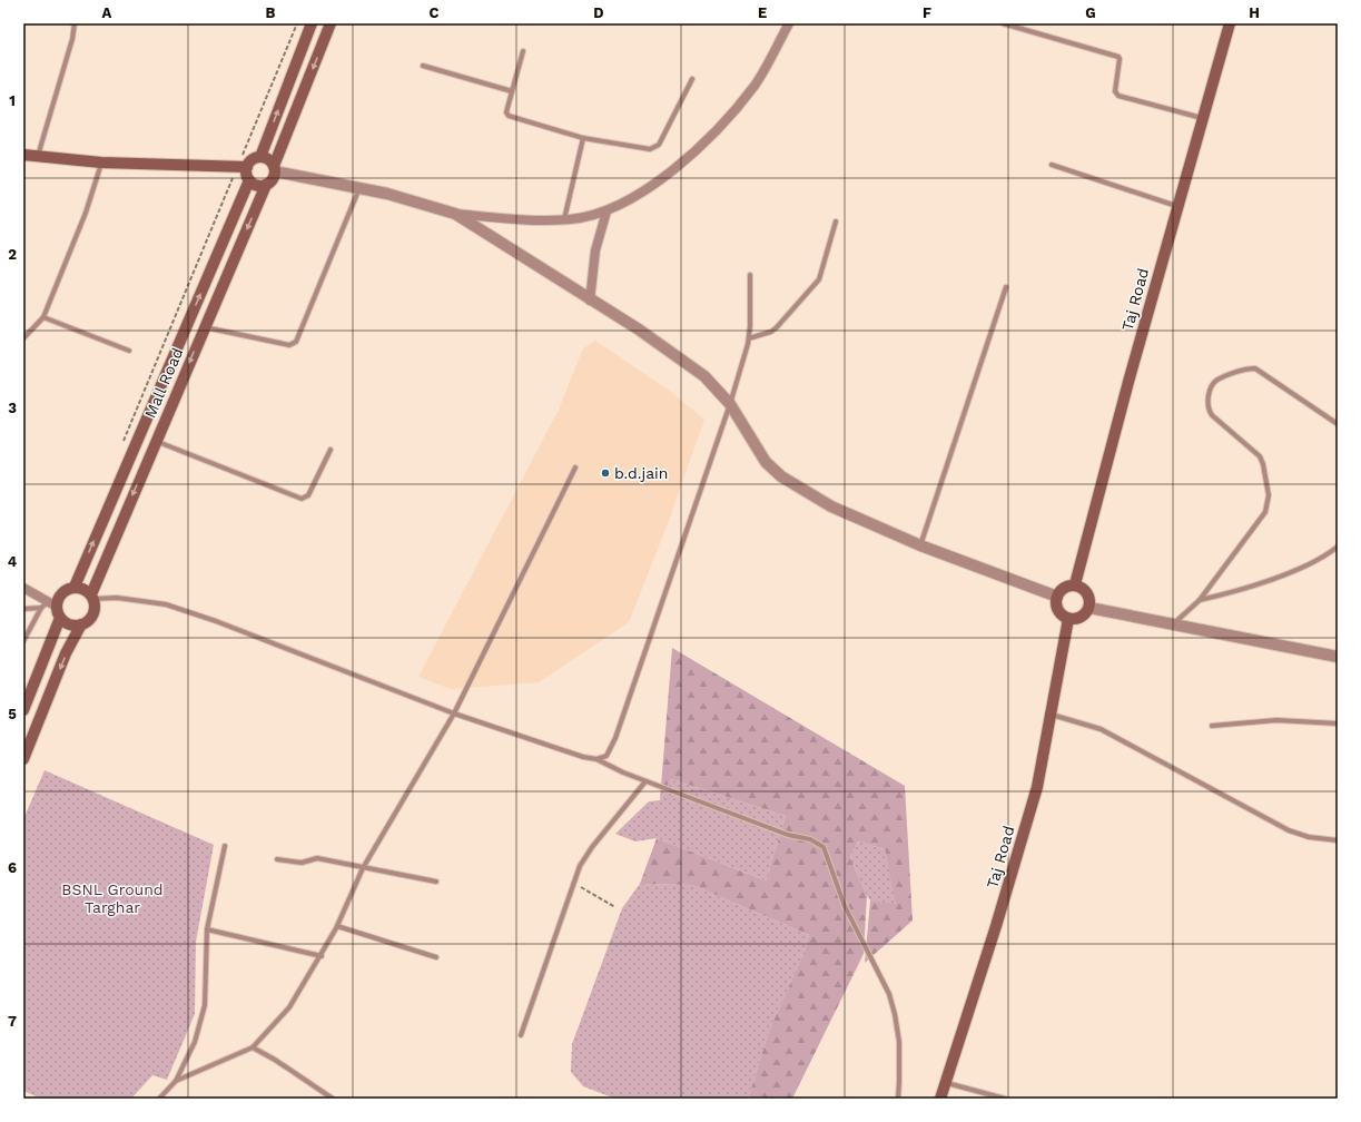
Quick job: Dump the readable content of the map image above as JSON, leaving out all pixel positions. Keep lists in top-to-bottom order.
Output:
{
  "streets": {
    "main road": ["Taj Road", "Mall Road"]
  },
  "parks": ["BSNL Ground Targhar"],
  "places": ["b.d.jain"],
  "grid": {
    "columns": [
      "A",
      "B",
      "C",
      "D",
      "E",
      "F",
      "G",
      "H"
    ],
    "rows": [
      "1",
      "2",
      "3",
      "4",
      "5",
      "6",
      "7"
    ]
  }
}
